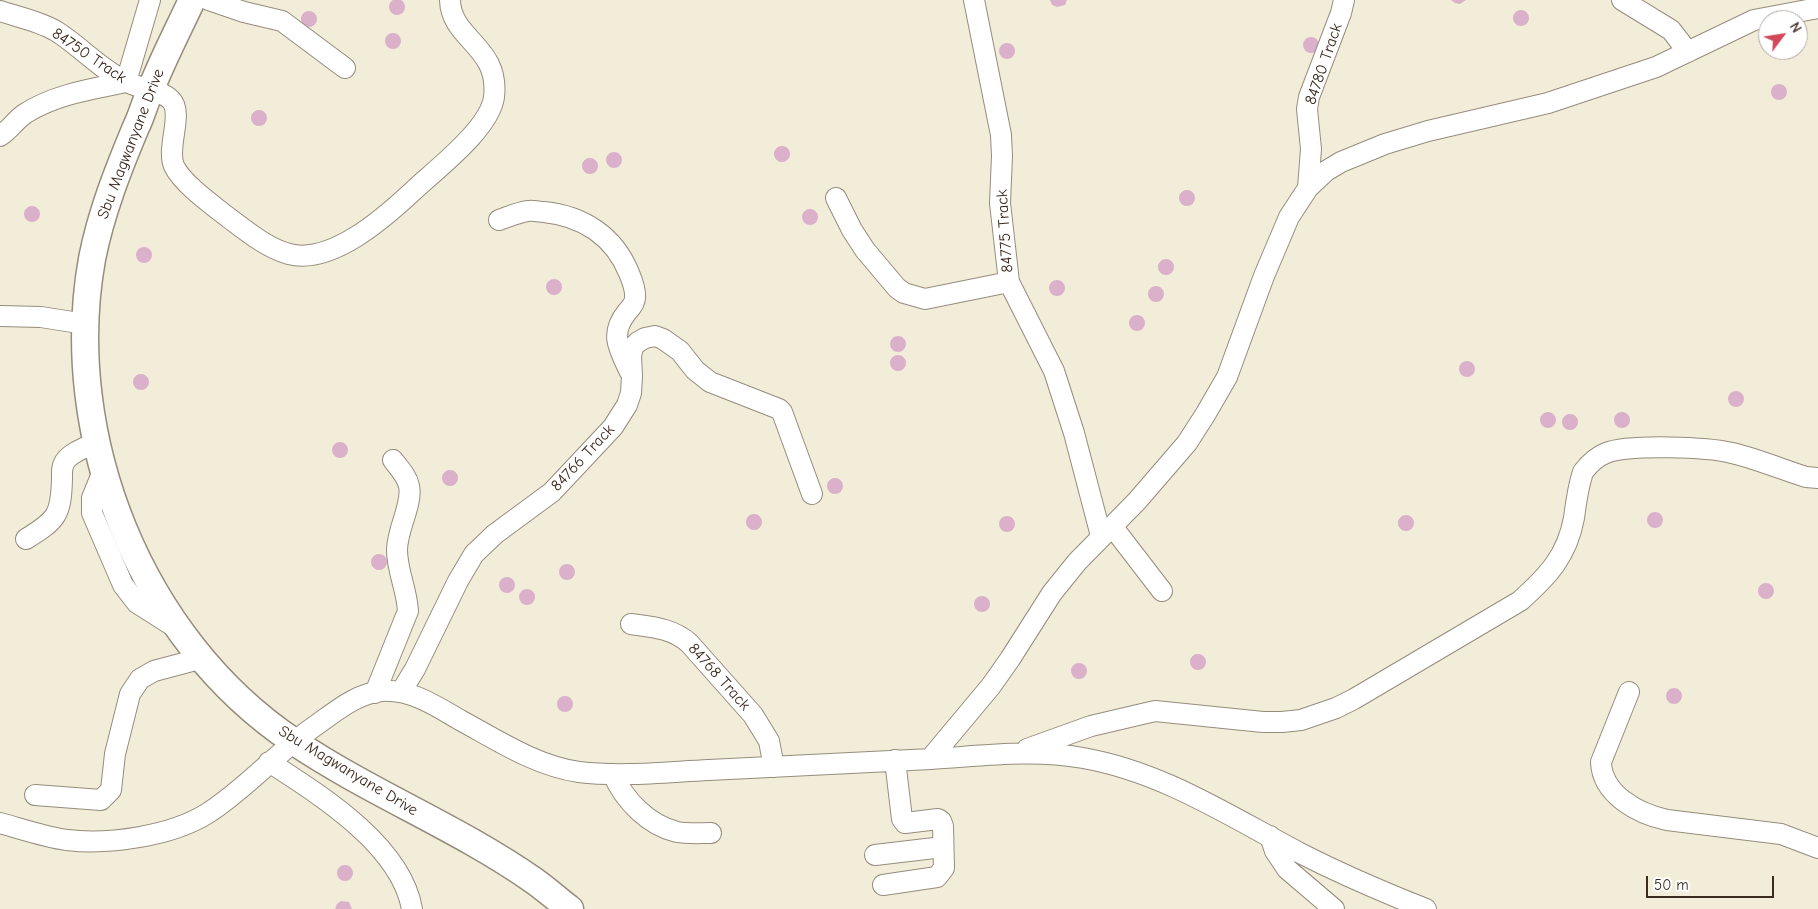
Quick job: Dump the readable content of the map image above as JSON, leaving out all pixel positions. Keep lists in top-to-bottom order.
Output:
{
  "streets": {
    "main road": ["Sbu Magwanyane Drive"],
    "street": [
      "84750 Track",
      "84780 Track",
      "84775 Track",
      "84766 Track",
      "84768 Track"
    ]
  },
  "crossings": [
    ["84750 Track", "Sbu Magwanyane Drive"]
  ],
  "scale_bar": "50 m",
  "north": "top right"
}
